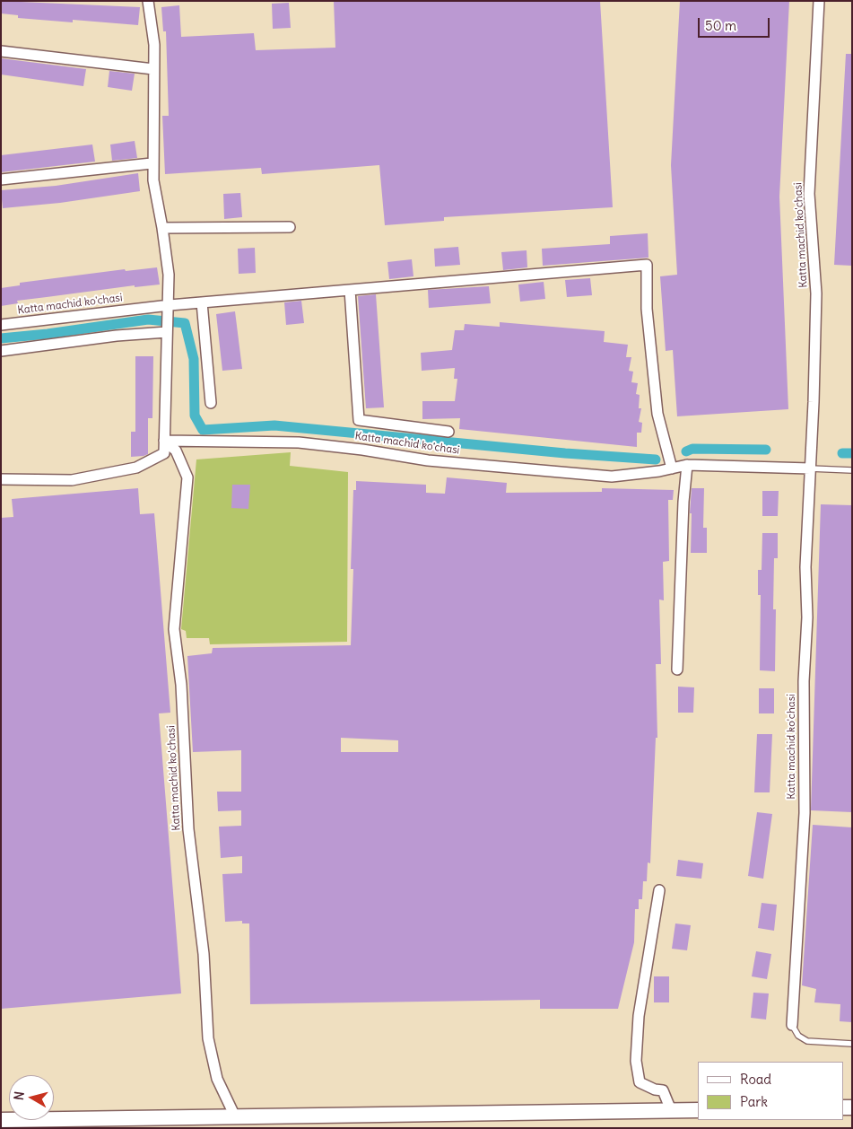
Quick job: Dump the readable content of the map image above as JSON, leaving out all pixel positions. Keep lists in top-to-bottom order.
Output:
{
  "streets": {
    "street": ["Katta machid ko'chasi"]
  },
  "legend": ["Road", "Park"],
  "scale_bar": "50 m",
  "north": "left"
}
